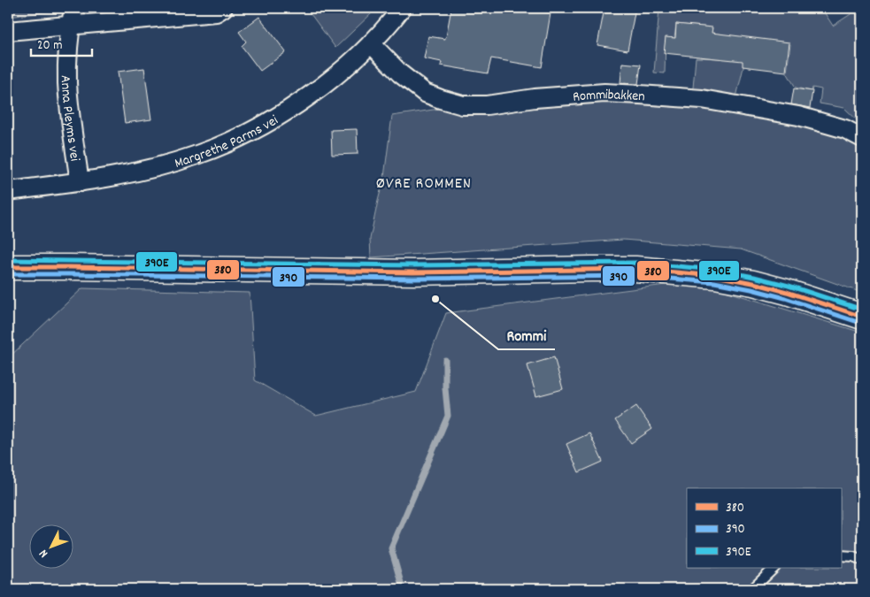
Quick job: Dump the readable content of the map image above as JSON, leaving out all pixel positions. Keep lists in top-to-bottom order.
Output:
{
  "streets": {
    "street": ["Rommibakken", "Anna Pleyms vei", "Margrethe Parms vei"]
  },
  "crossings": [
    ["Rommibakken", "Margrethe Parms vei"],
    ["Anna Pleyms vei", "Margrethe Parms vei"]
  ],
  "districts": ["ØVRE ROMMEN"],
  "places": ["Rommi"],
  "lines": ["transit line 390E", "transit line 380", "transit line 390"],
  "legend": ["380", "390", "390E"],
  "scale_bar": "20 m",
  "north": "bottom left"
}
